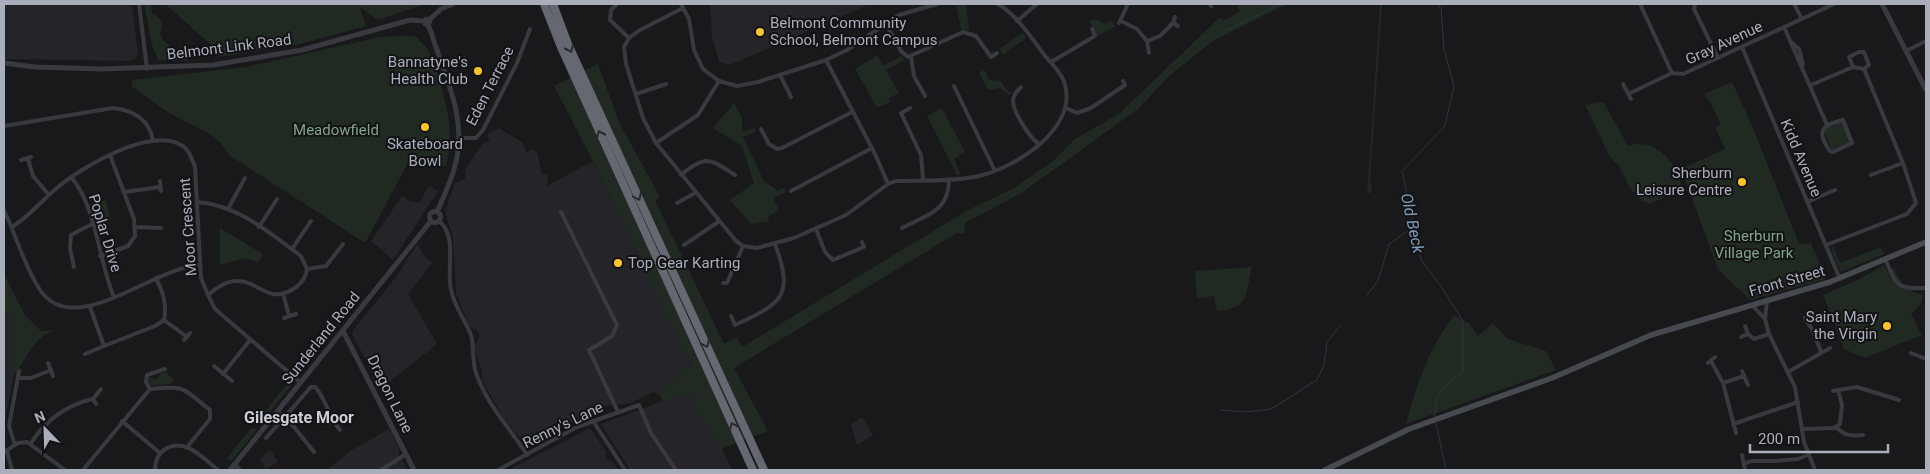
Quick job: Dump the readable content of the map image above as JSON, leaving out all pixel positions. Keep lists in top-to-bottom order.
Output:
{
  "streets": {
    "main road": ["Front Street"],
    "street": [
      "Gray Avenue",
      "Belmont Link Road",
      "Eden Terrace",
      "Kidd Avenue",
      "Moor Crescent",
      "Poplar Drive",
      "Sunderland Road",
      "Dragon Lane",
      "Renny's Lane"
    ]
  },
  "crossings": [
    ["Gray Avenue", "Kidd Avenue"],
    ["Kidd Avenue", "Front Street"],
    ["Moor Crescent", "Poplar Drive"],
    ["Moor Crescent", "Sunderland Road"],
    ["Sunderland Road", "Dragon Lane"]
  ],
  "districts": ["Gilesgate Moor"],
  "water": ["Old Beck"],
  "parks": ["Meadowfield", "Sherburn Village Park"],
  "places": [
    "Belmont Community School, Belmont Campus",
    "Bannatyne's Health Club",
    "Skateboard Bowl",
    "Sherburn Leisure Centre",
    "Top Gear Karting",
    "Saint Mary the Virgin"
  ],
  "scale_bar": "200 m",
  "north": "top left"
}
